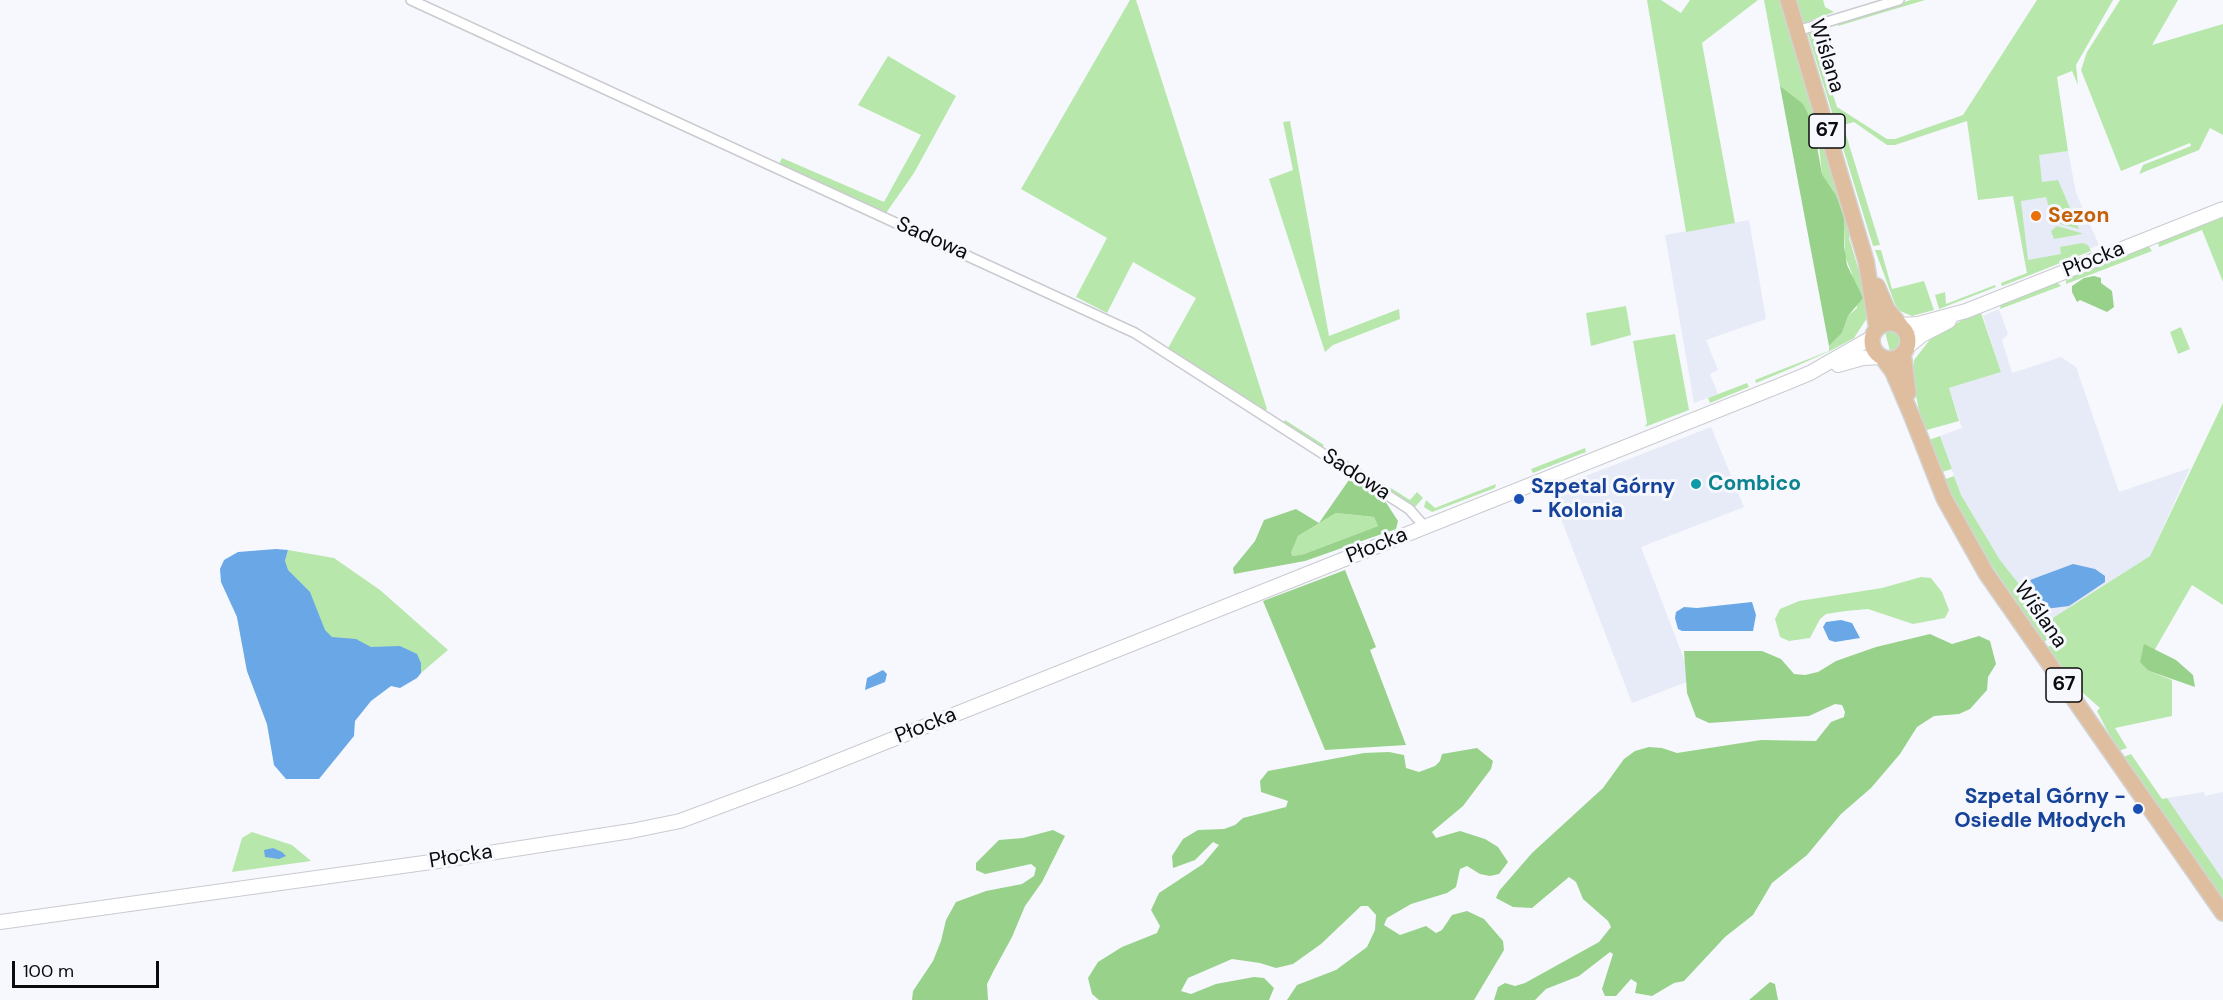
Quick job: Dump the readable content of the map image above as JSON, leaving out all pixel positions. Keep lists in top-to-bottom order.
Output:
{
  "streets": {
    "main road": ["Wiślana", "67", "Płocka"],
    "street": ["Sadowa"]
  },
  "crossings": [
    ["Wiślana", "67"],
    ["Wiślana", "Płocka"],
    ["67", "Płocka"],
    ["Sadowa", "Płocka"]
  ],
  "places": [
    "Sezon",
    "Combico",
    "Szpetal Górny - Kolonia",
    "Szpetal Górny - Osiedle Młodych"
  ],
  "scale_bar": "100 m"
}
